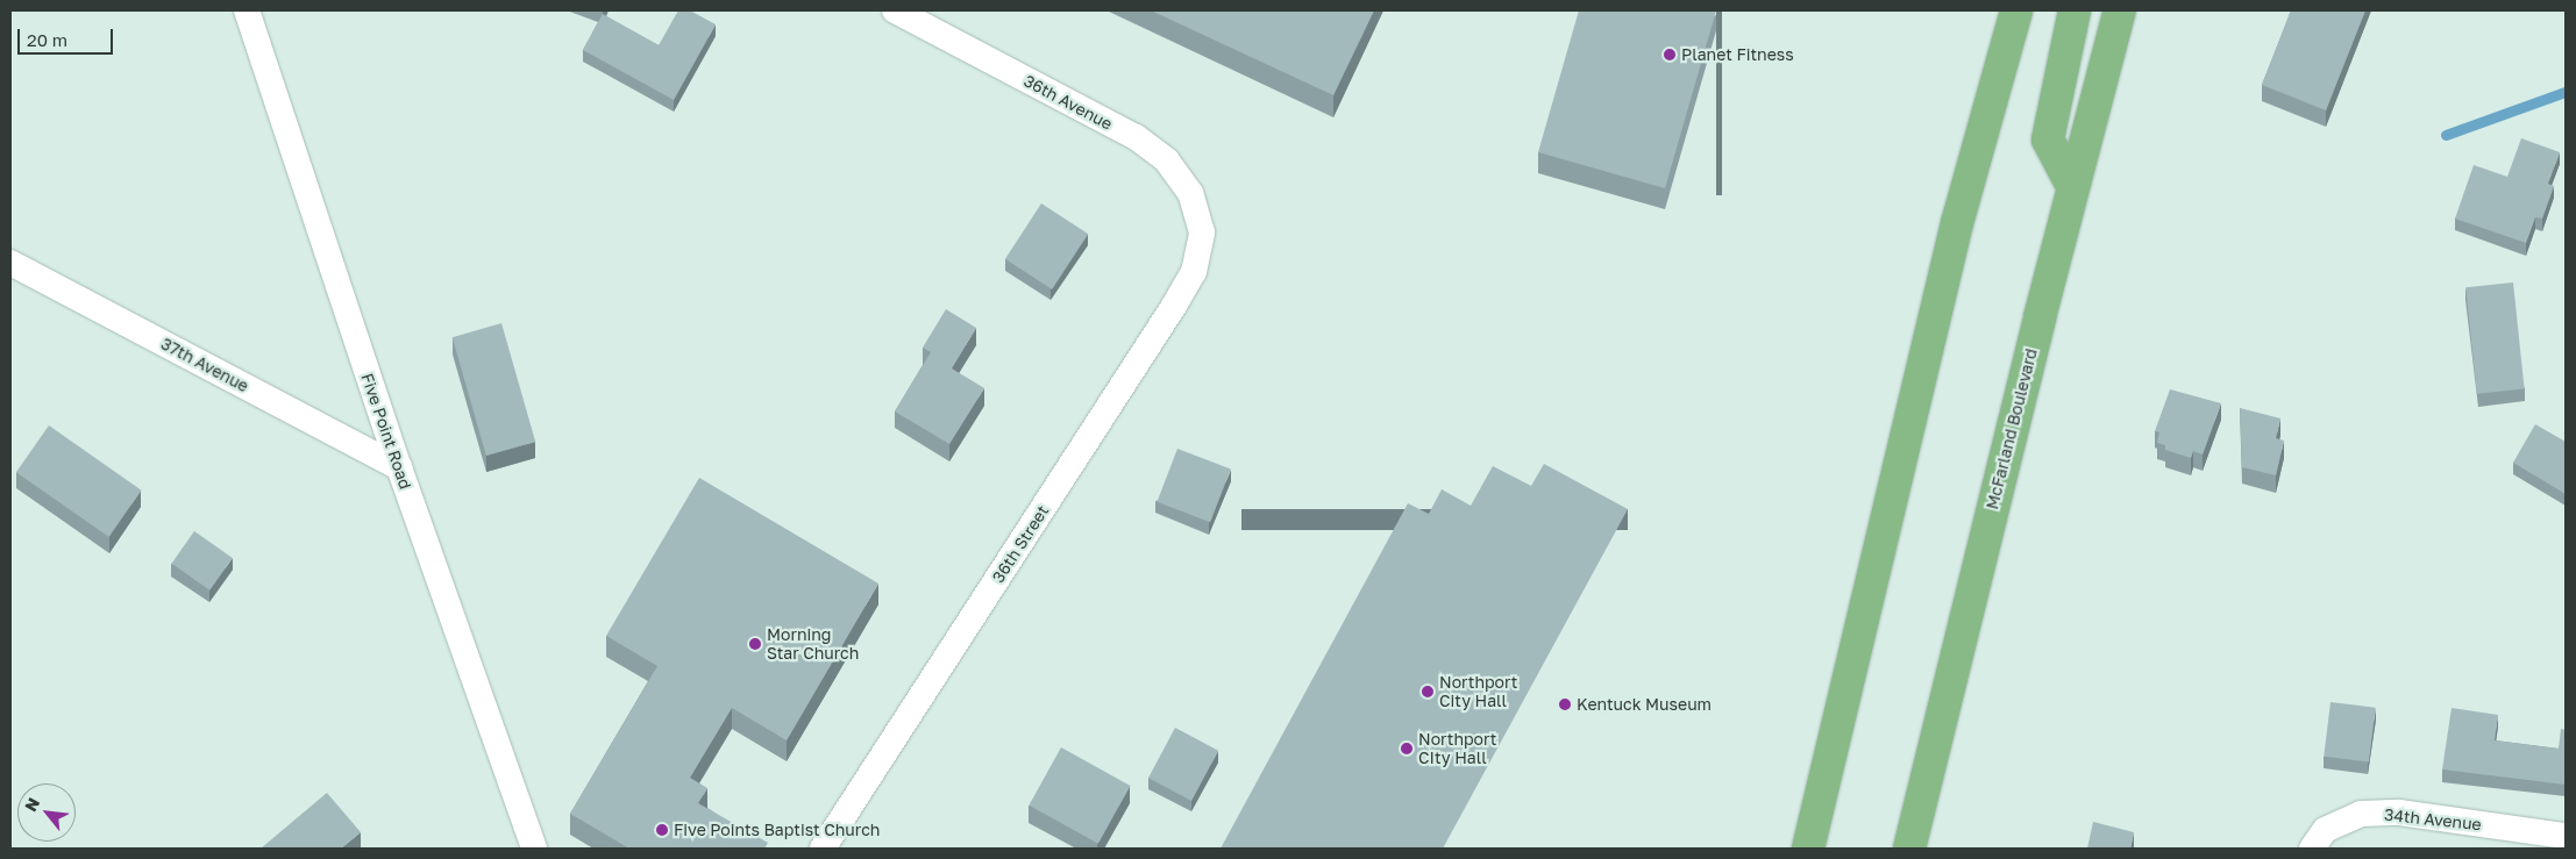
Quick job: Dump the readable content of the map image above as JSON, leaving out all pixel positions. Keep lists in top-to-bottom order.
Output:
{
  "streets": {
    "highway": ["McFarland Boulevard"],
    "street": [
      "36th Avenue",
      "37th Avenue",
      "Five Point Road",
      "36th Street",
      "34th Avenue"
    ]
  },
  "crossings": [
    ["36th Avenue", "36th Street"],
    ["37th Avenue", "Five Point Road"]
  ],
  "places": [
    "Planet Fitness",
    "Morning Star Church",
    "Northport City Hall",
    "Kentuck Museum",
    "Northport CIty Hall",
    "Five Points Baptist Church"
  ],
  "scale_bar": "20 m",
  "north": "top left"
}
